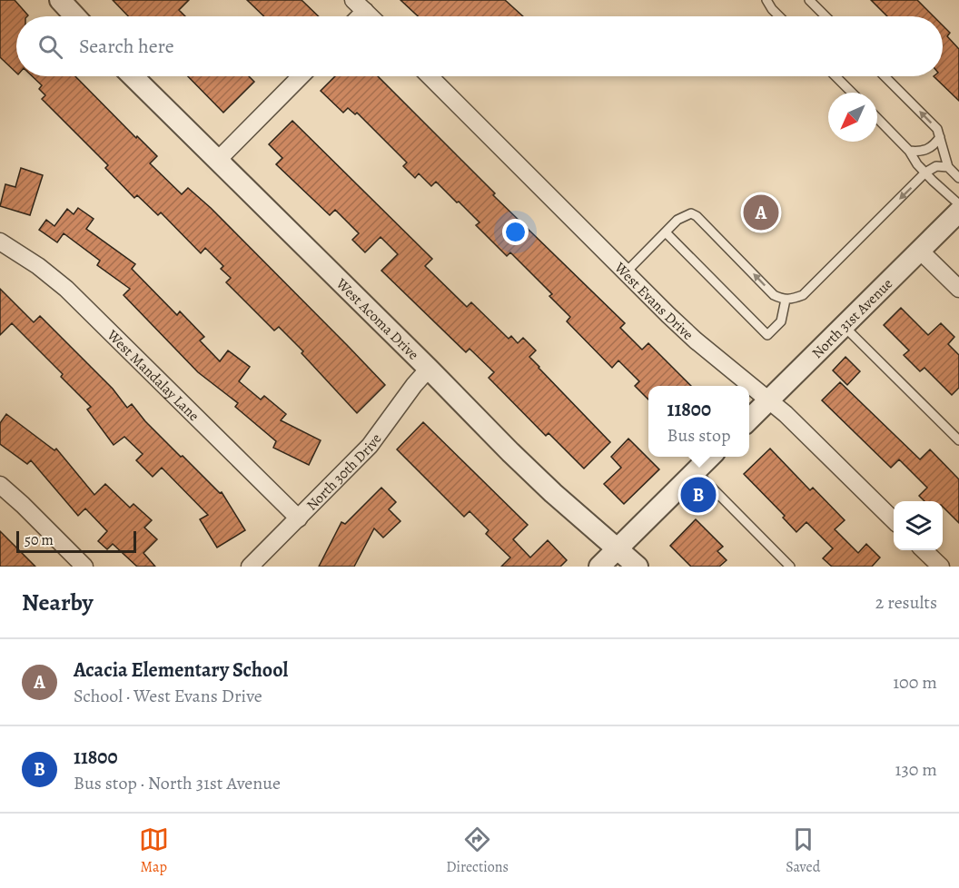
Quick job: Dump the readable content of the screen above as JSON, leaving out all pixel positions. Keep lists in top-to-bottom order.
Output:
{
  "streets": {
    "street": [
      "West Evans Drive",
      "North 31st Avenue",
      "West Acoma Drive",
      "West Mandalay Lane",
      "North 30th Drive"
    ]
  },
  "crossings": [
    ["West Evans Drive", "North 31st Avenue"],
    ["West Acoma Drive", "North 30th Drive"],
    ["West Mandalay Lane", "North 30th Drive"]
  ],
  "scale_bar": "50 m",
  "north": "bottom left",
  "page": {
    "search": "Search here",
    "pins": ["A", "B"],
    "popup": ["11800", "Bus stop"],
    "scale": "50 m",
    "heading": ["Nearby", "2 results"],
    "list": [
      {
        "mark": "A",
        "name": "Acacia Elementary School",
        "note": "School · West Evans Drive",
        "value": "100 m"
      },
      {
        "mark": "B",
        "name": "11800",
        "note": "Bus stop · North 31st Avenue",
        "value": "130 m"
      }
    ],
    "nav": ["Map", "Directions", "Saved"]
  }
}
